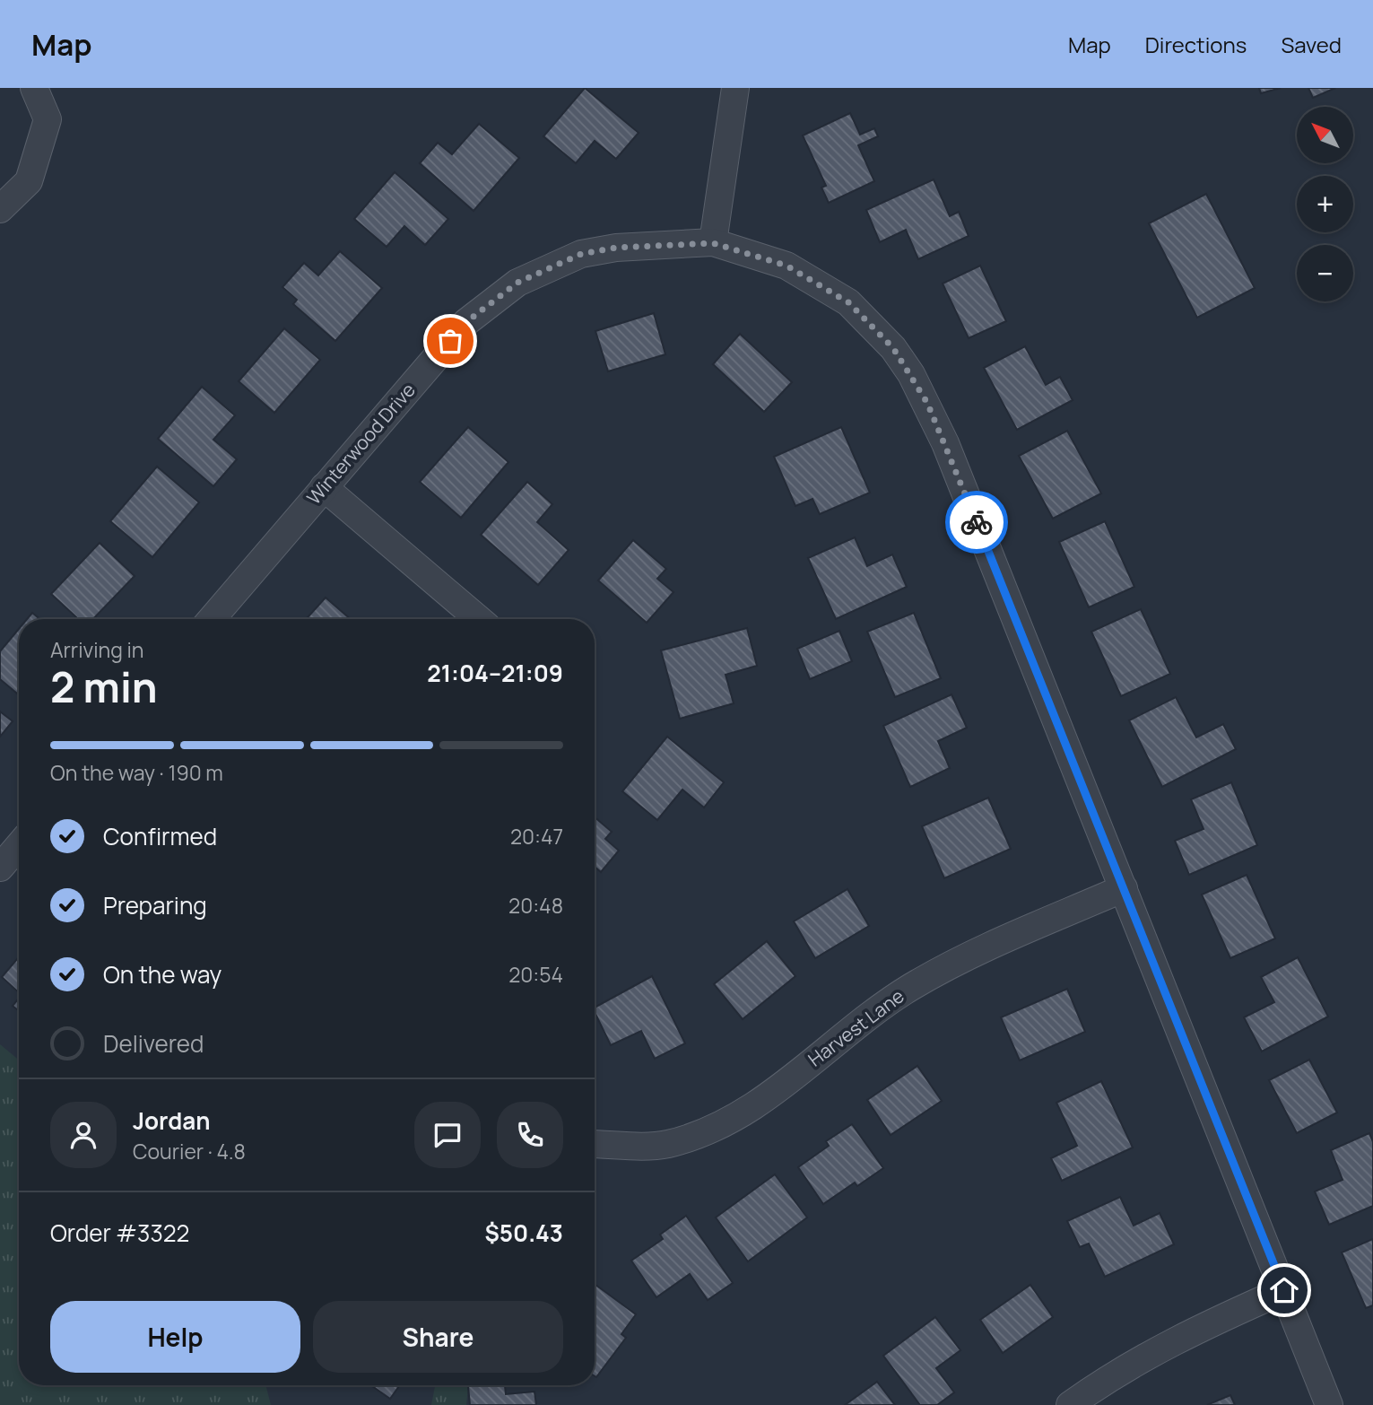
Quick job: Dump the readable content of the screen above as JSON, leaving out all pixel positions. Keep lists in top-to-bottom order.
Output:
{
  "streets": {
    "street": ["Winterwood Drive", "Harvest Lane"]
  },
  "crossings": [
    ["Winterwood Drive", "Harvest Lane"]
  ],
  "north": "top left",
  "page": {
    "header": "Map",
    "nav": ["Map", "Directions", "Saved"],
    "map_buttons": ["+", "−"],
    "heading": ["2 min", "Arriving in", "21:04–21:09"],
    "panel": [
      "Jordan",
      "Courier · 4.8",
      "Order #3322",
      "$50.43"
    ],
    "bar": "On the way · 190 m",
    "list": [
      ["Confirmed", "20:47"],
      ["Preparing", "20:48"],
      ["On the way", "20:54"],
      "Delivered"
    ],
    "buttons": ["Help", "Share"]
  }
}
